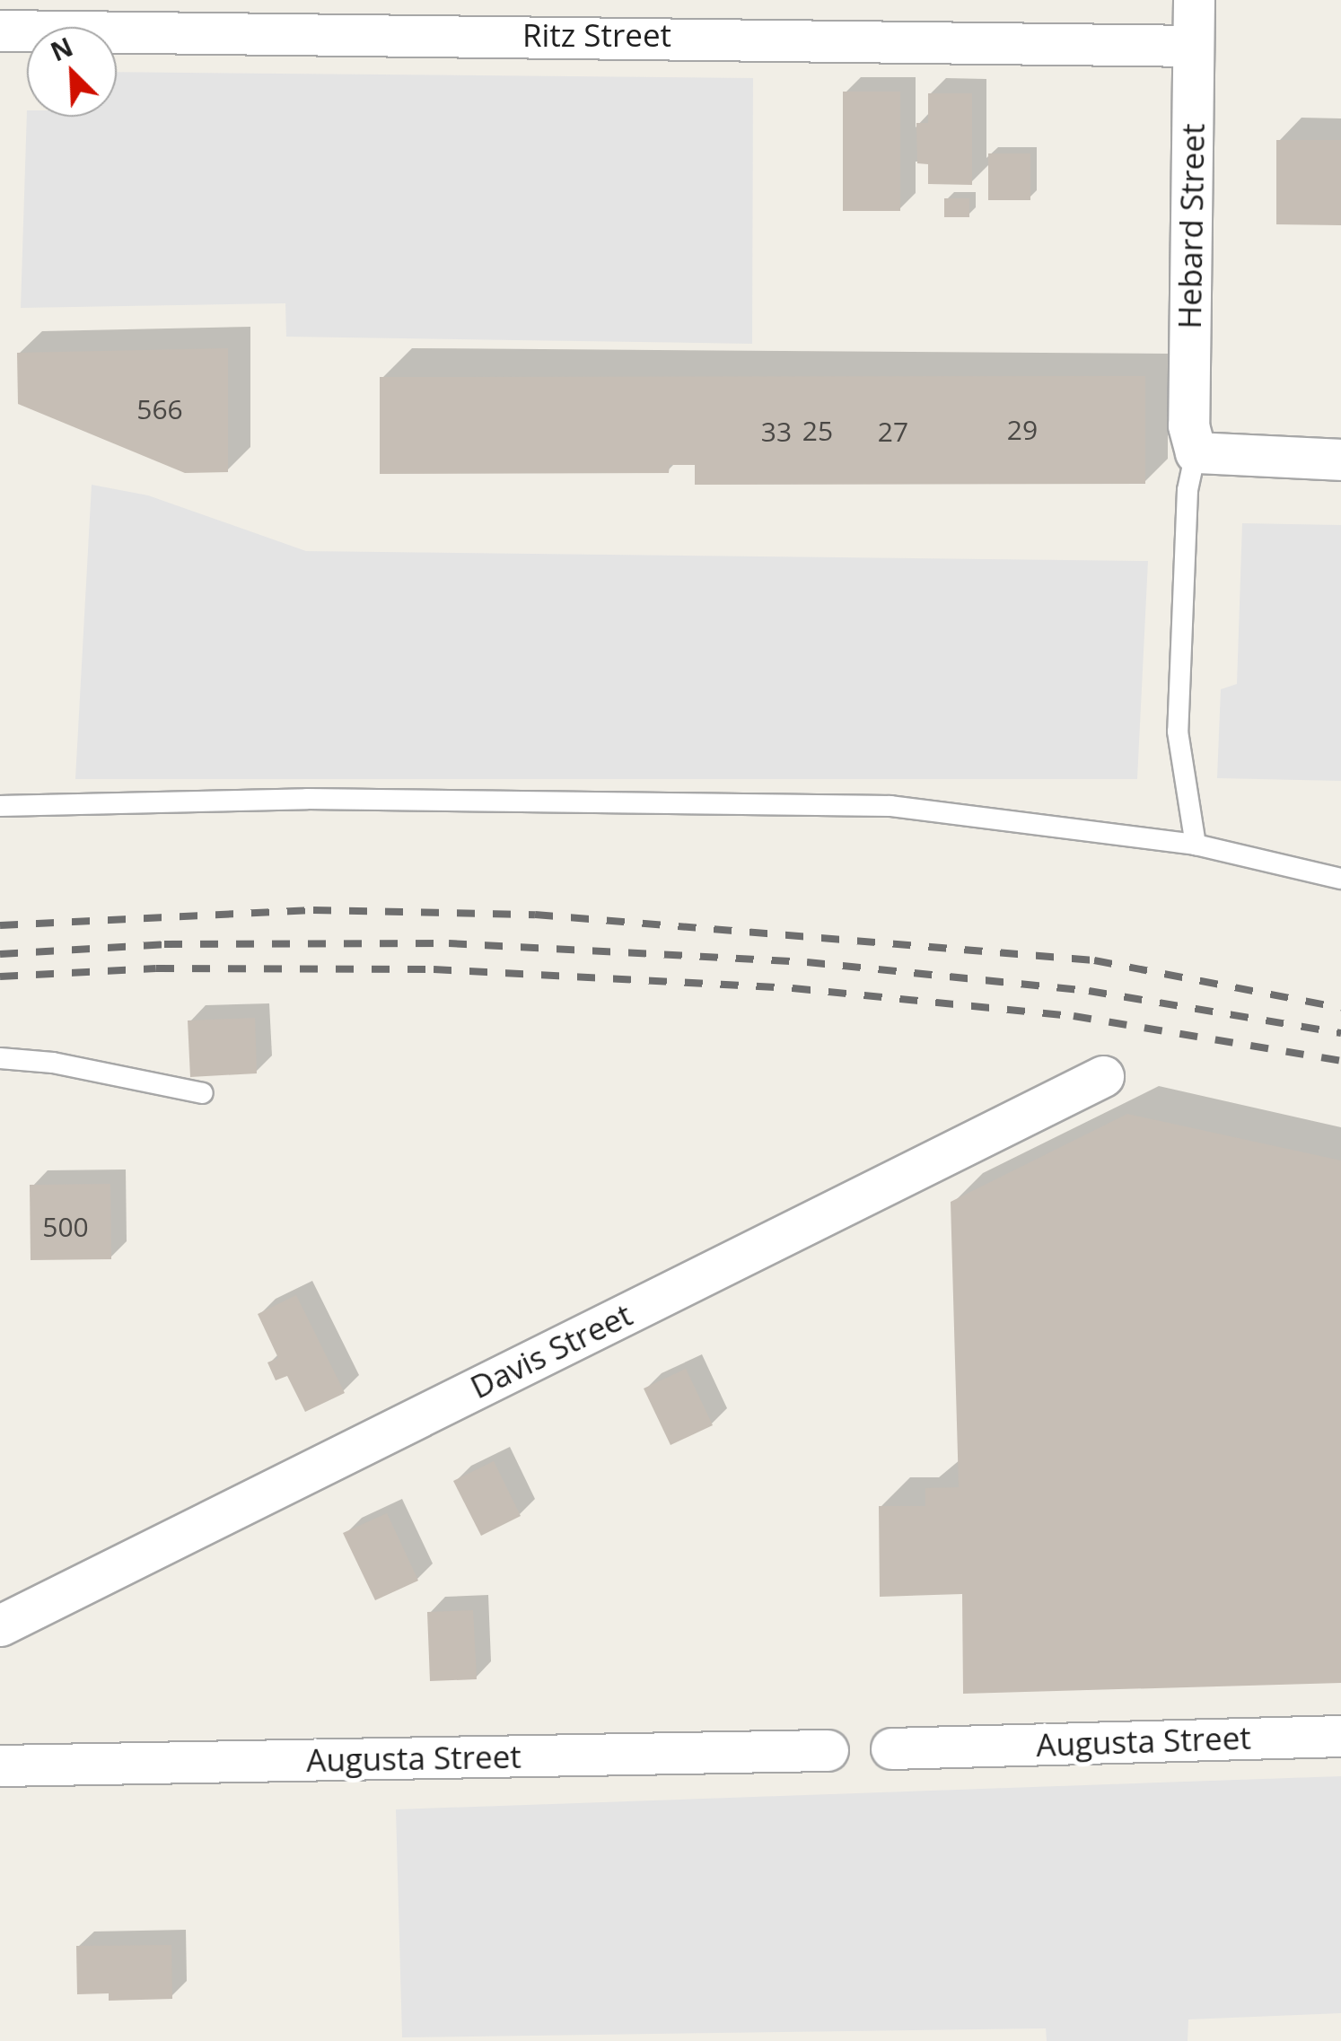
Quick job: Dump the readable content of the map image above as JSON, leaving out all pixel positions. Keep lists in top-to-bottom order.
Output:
{
  "streets": {
    "street": [
      "Ritz Street",
      "Hebard Street",
      "Davis Street",
      "Augusta Street"
    ]
  },
  "crossings": [
    ["Ritz Street", "Hebard Street"]
  ],
  "house_numbers": [
    "566",
    "29",
    "25",
    "33",
    "27",
    "500"
  ],
  "north": "top left"
}
